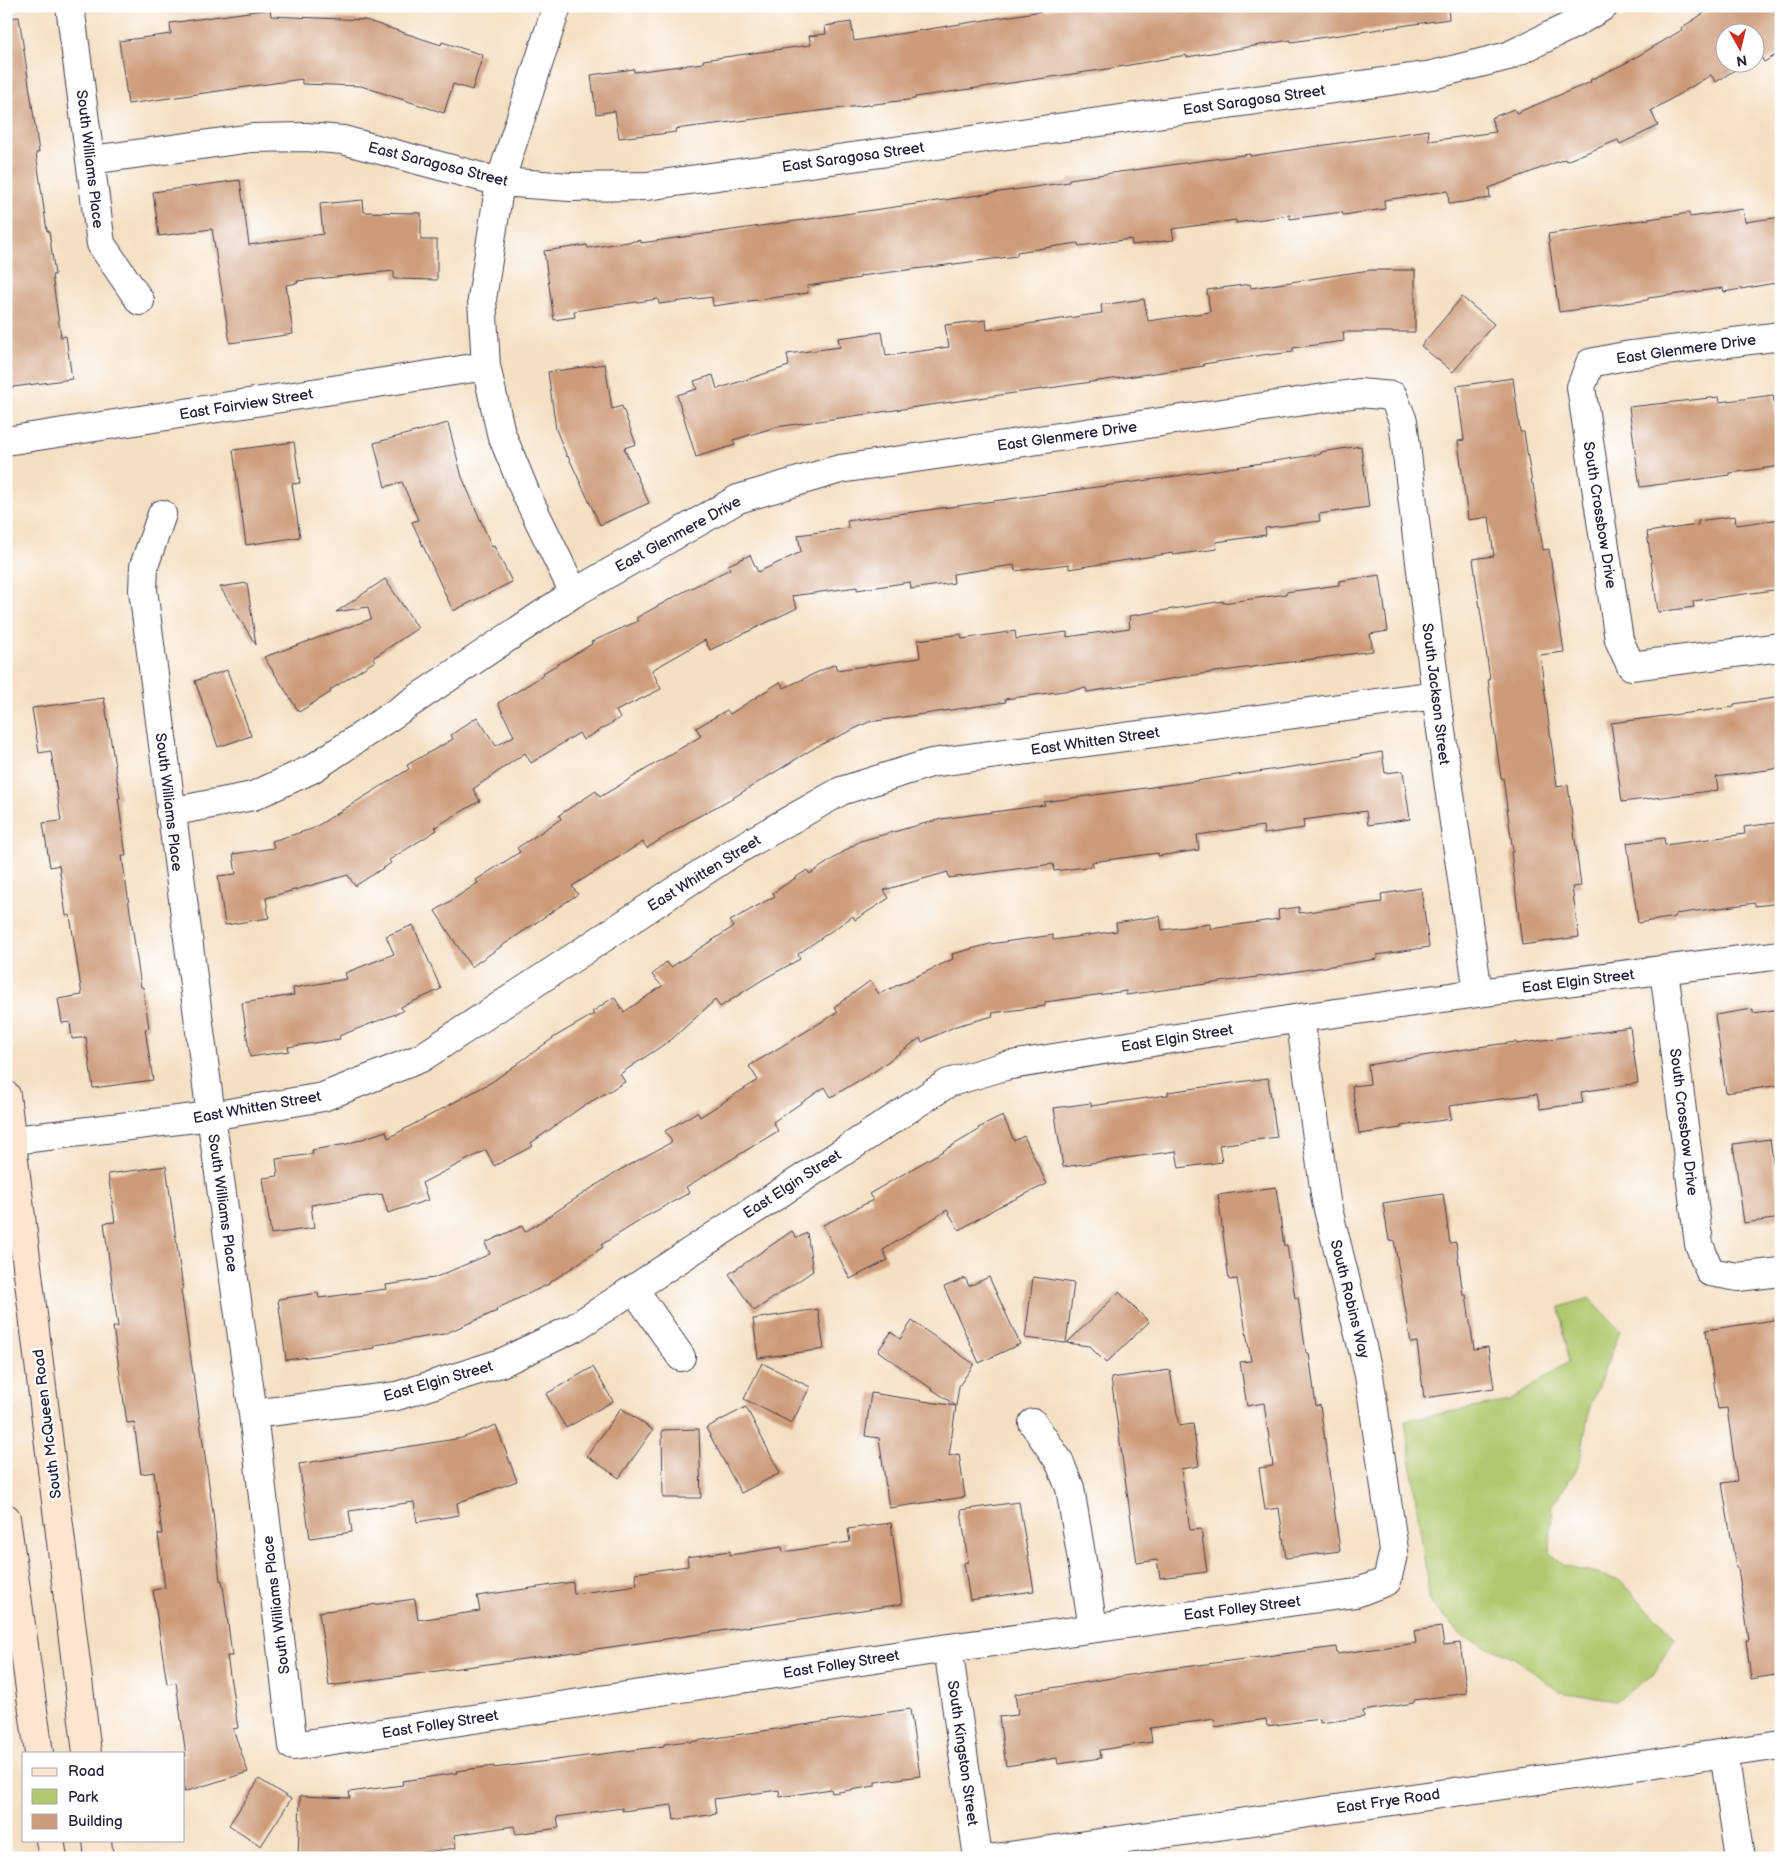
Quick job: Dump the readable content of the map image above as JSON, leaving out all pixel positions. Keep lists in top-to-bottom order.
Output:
{
  "streets": {
    "main road": ["South McQueen Road"],
    "street": [
      "East Saragosa Street",
      "South Williams Place",
      "East Glenmere Drive",
      "East Fairview Street",
      "South Crossbow Drive",
      "South Jackson Street",
      "East Whitten Street",
      "East Elgin Street",
      "South Robins Way",
      "East Folley Street",
      "South Kingston Street",
      "East Frye Road"
    ]
  },
  "crossings": [
    ["East Saragosa Street", "South Williams Place"],
    ["South Williams Place", "East Glenmere Drive"],
    ["South Williams Place", "East Whitten Street"],
    ["South Williams Place", "East Elgin Street"],
    ["South Williams Place", "East Folley Street"],
    ["East Glenmere Drive", "South Crossbow Drive"],
    ["East Glenmere Drive", "South Jackson Street"],
    ["South Crossbow Drive", "East Elgin Street"],
    ["South Jackson Street", "East Whitten Street"],
    ["South Jackson Street", "East Elgin Street"],
    ["East Whitten Street", "South McQueen Road"],
    ["East Elgin Street", "South Robins Way"],
    ["South Robins Way", "East Folley Street"],
    ["East Folley Street", "South Kingston Street"]
  ],
  "legend": ["Road", "Park", "Building"],
  "north": "bottom"
}
